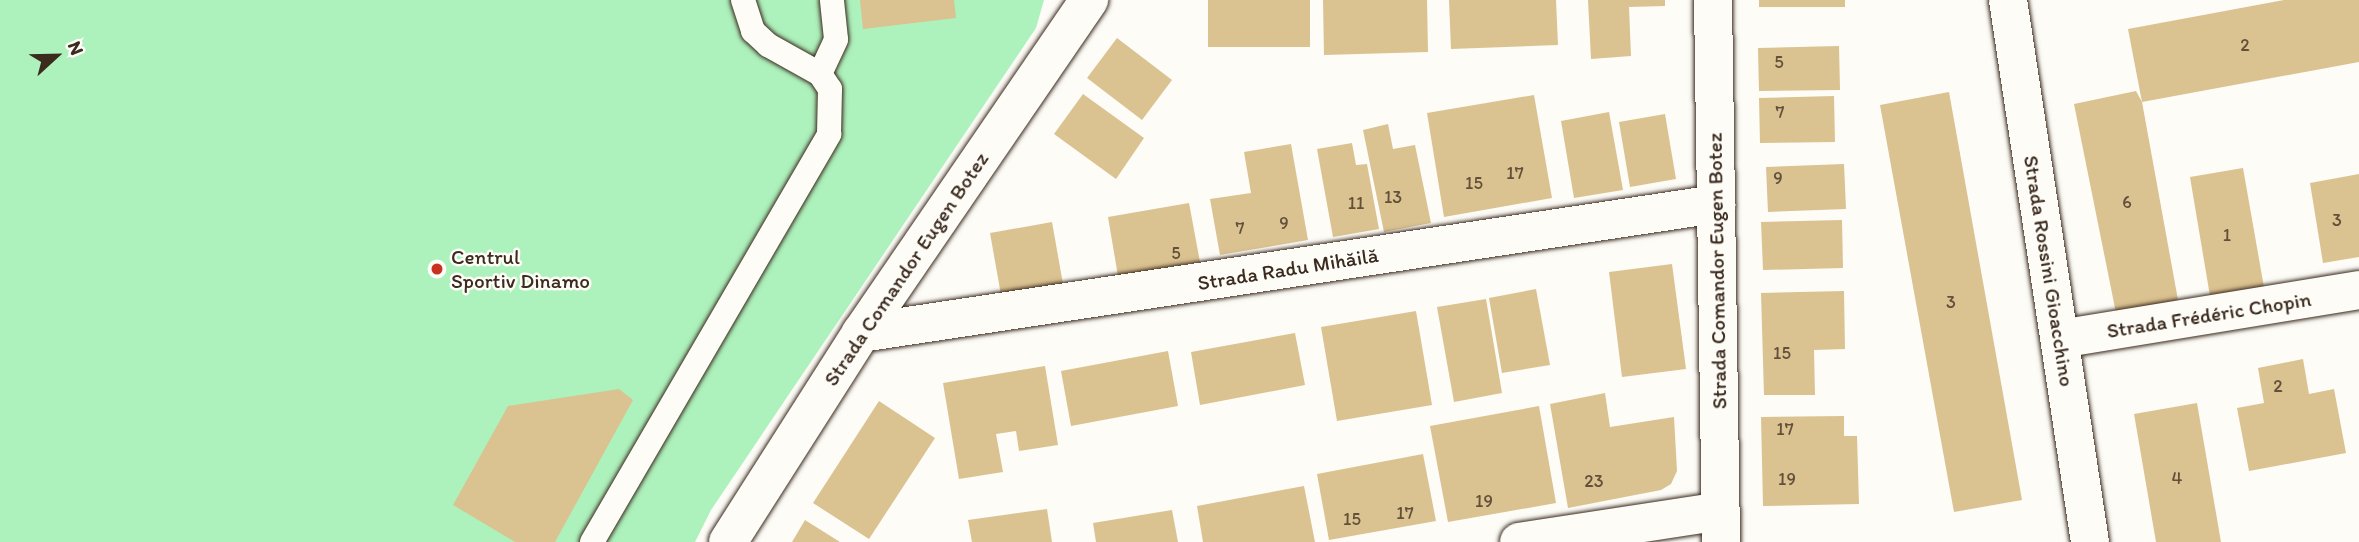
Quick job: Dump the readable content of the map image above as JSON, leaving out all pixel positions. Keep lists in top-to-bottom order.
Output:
{
  "streets": {
    "street": [
      "Strada Comandor Eugen Botez",
      "Strada Radu Mihăilă",
      "Strada Rossini Gioacchino",
      "Strada Frédéric Chopin"
    ]
  },
  "crossings": [
    ["Strada Comandor Eugen Botez", "Strada Radu Mihăilă"],
    ["Strada Rossini Gioacchino", "Strada Frédéric Chopin"]
  ],
  "places": ["Centrul Sportiv Dinamo"],
  "house_numbers": [
    "2",
    "5",
    "7",
    "17",
    "9",
    "15",
    "13",
    "6",
    "11",
    "3",
    "9",
    "7",
    "1",
    "5",
    "3",
    "15",
    "2",
    "17",
    "4",
    "19",
    "23",
    "19",
    "17",
    "15"
  ],
  "north": "right"
}
